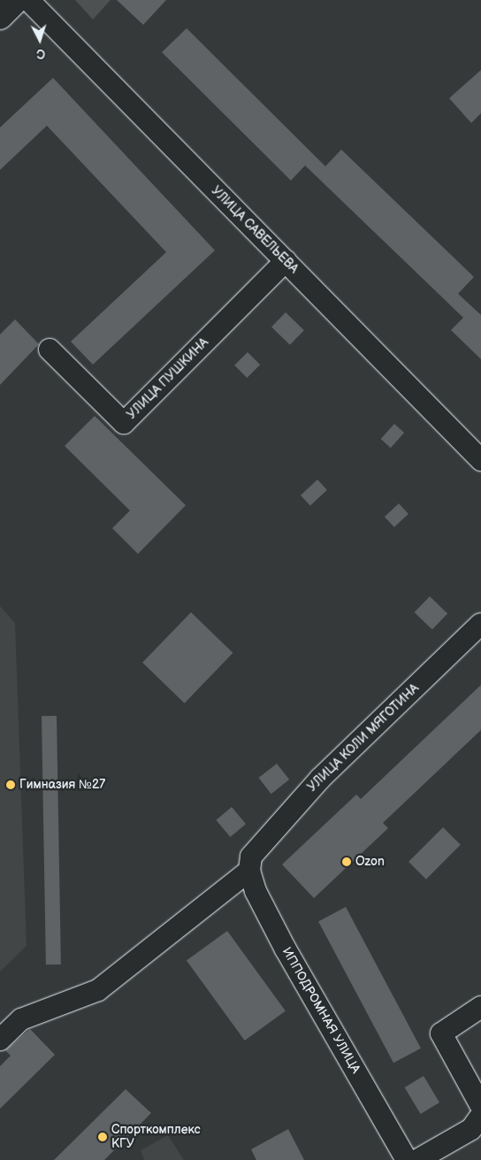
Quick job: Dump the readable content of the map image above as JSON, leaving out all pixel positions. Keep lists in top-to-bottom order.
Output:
{
  "streets": {
    "street": [
      "УЛИЦА САВЕЛЬЕВА",
      "УЛИЦА ПУШКИНА",
      "УЛИЦА КОЛИ МЯГОТИНА",
      "ИППОДРОМНАЯ УЛИЦА"
    ]
  },
  "crossings": [
    ["УЛИЦА САВЕЛЬЕВА", "УЛИЦА ПУШКИНА"],
    ["УЛИЦА КОЛИ МЯГОТИНА", "ИППОДРОМНАЯ УЛИЦА"]
  ],
  "places": ["Гимназия №27", "Ozon", "Спорткомплекс КГУ"],
  "north": "bottom"
}
